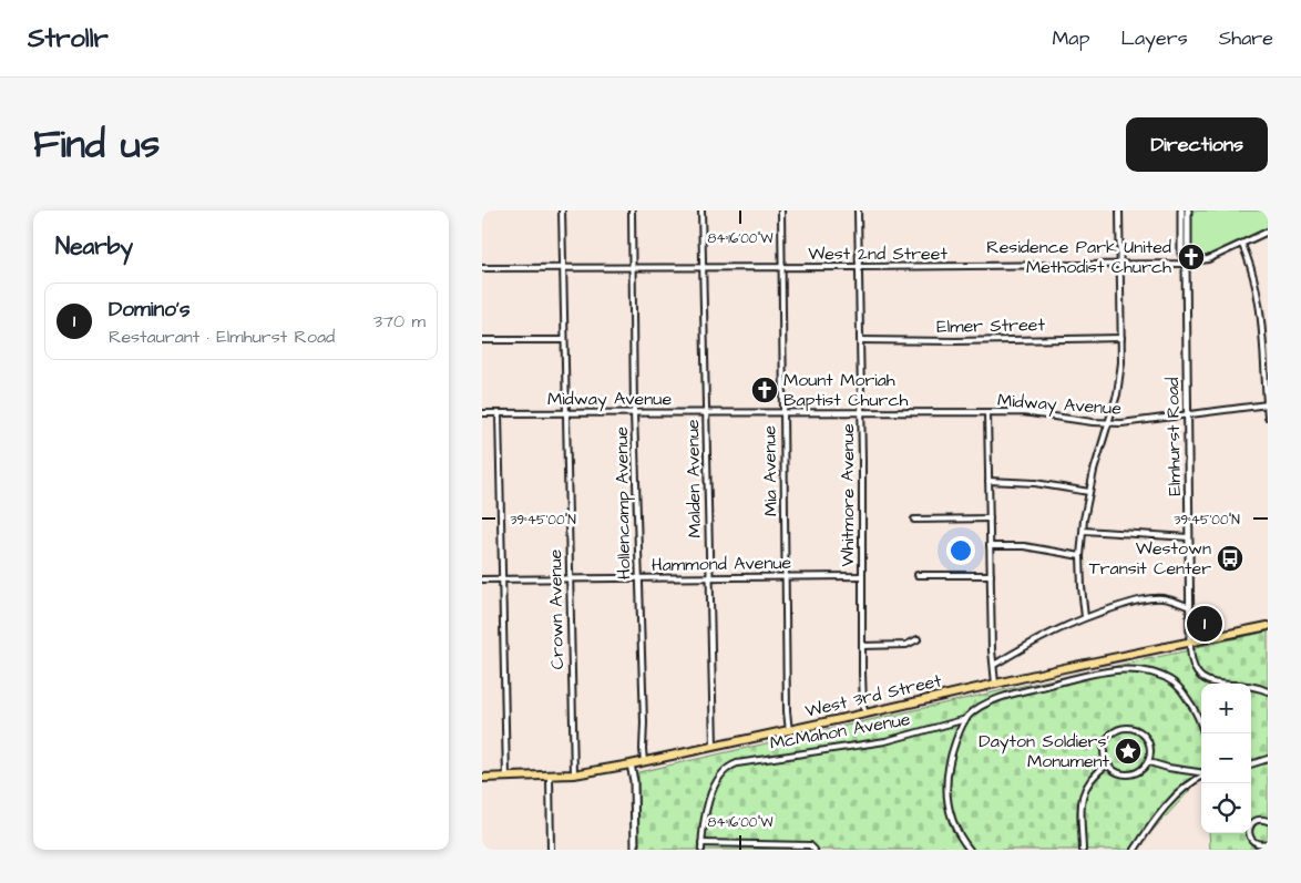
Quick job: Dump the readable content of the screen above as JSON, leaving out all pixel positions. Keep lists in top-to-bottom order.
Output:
{
  "streets": {
    "main road": ["West 3rd Street"],
    "street": [
      "West 2nd Street",
      "Elmer Street",
      "Midway Avenue",
      "Elmhurst Road",
      "Mia Avenue",
      "Malden Avenue",
      "Whitmore Avenue",
      "Hollencamp Avenue",
      "Hammond Avenue",
      "Crown Avenue",
      "McMahon Avenue"
    ]
  },
  "crossings": [
    ["West 2nd Street", "Elmhurst Road"],
    ["West 2nd Street", "Mia Avenue"],
    ["West 2nd Street", "Malden Avenue"],
    ["West 2nd Street", "Whitmore Avenue"],
    ["West 2nd Street", "Hollencamp Avenue"],
    ["West 2nd Street", "Crown Avenue"],
    ["Elmer Street", "Whitmore Avenue"],
    ["Midway Avenue", "Elmhurst Road"],
    ["Midway Avenue", "Mia Avenue"],
    ["Midway Avenue", "Malden Avenue"],
    ["Midway Avenue", "Whitmore Avenue"],
    ["Midway Avenue", "Hollencamp Avenue"],
    ["Midway Avenue", "Crown Avenue"],
    ["Elmhurst Road", "West 3rd Street"],
    ["Mia Avenue", "Hammond Avenue"],
    ["Mia Avenue", "West 3rd Street"],
    ["Malden Avenue", "Hammond Avenue"],
    ["Malden Avenue", "West 3rd Street"],
    ["Whitmore Avenue", "Hammond Avenue"],
    ["Whitmore Avenue", "West 3rd Street"],
    ["Hollencamp Avenue", "Hammond Avenue"],
    ["Hollencamp Avenue", "West 3rd Street"],
    ["Hammond Avenue", "Crown Avenue"],
    ["Crown Avenue", "West 3rd Street"]
  ],
  "places": {
    "church": ["Residence Park United Methodist Church", "Mount Moriah Baptist Church"],
    "bus stop": ["Westown Transit Center"],
    "place": ["Dayton Soldiers’ Monument"]
  },
  "page": {
    "header": "Strollr",
    "nav": ["Map", "Layers", "Share"],
    "title": "Find us",
    "buttons": "Directions",
    "heading": "Nearby",
    "list": [
      {
        "mark": "1",
        "name": "Domino’s",
        "note": "Restaurant · Elmhurst Road",
        "value": "370 m"
      }
    ],
    "pins": "1",
    "map_buttons": ["+", "−"]
  },
  "coordinates": ["84°16'00\"W", "39°45'00\"N"]
}
